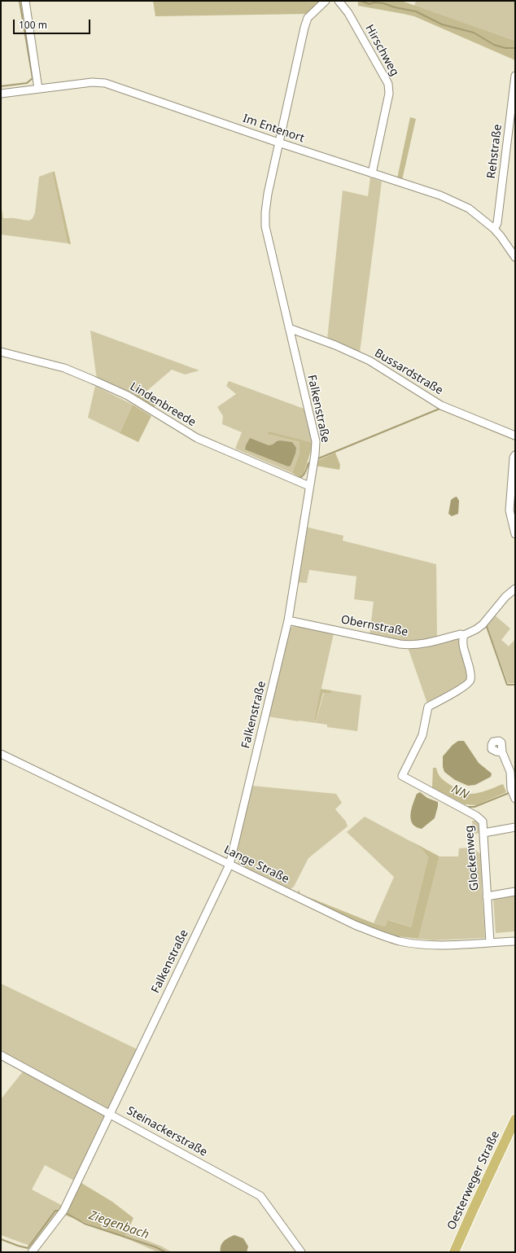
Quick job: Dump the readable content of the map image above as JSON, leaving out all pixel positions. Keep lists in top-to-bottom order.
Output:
{
  "streets": {
    "main road": ["Oesterweger Straße"],
    "street": [
      "Hirschweg",
      "Im Entenort",
      "Rehstraße",
      "Bussardstraße",
      "Lindenbreede",
      "Falkenstraße",
      "Obernstraße",
      "Glockenweg",
      "Lange Straße",
      "Steinackerstraße"
    ]
  },
  "crossings": [
    ["Hirschweg", "Im Entenort"],
    ["Im Entenort", "Rehstraße"],
    ["Im Entenort", "Falkenstraße"],
    ["Bussardstraße", "Falkenstraße"],
    ["Lindenbreede", "Falkenstraße"],
    ["Falkenstraße", "Obernstraße"],
    ["Falkenstraße", "Lange Straße"],
    ["Falkenstraße", "Steinackerstraße"],
    ["Obernstraße", "Glockenweg"],
    ["Glockenweg", "Lange Straße"]
  ],
  "water": ["NN", "Ziegenbach"],
  "scale_bar": "100 m"
}
